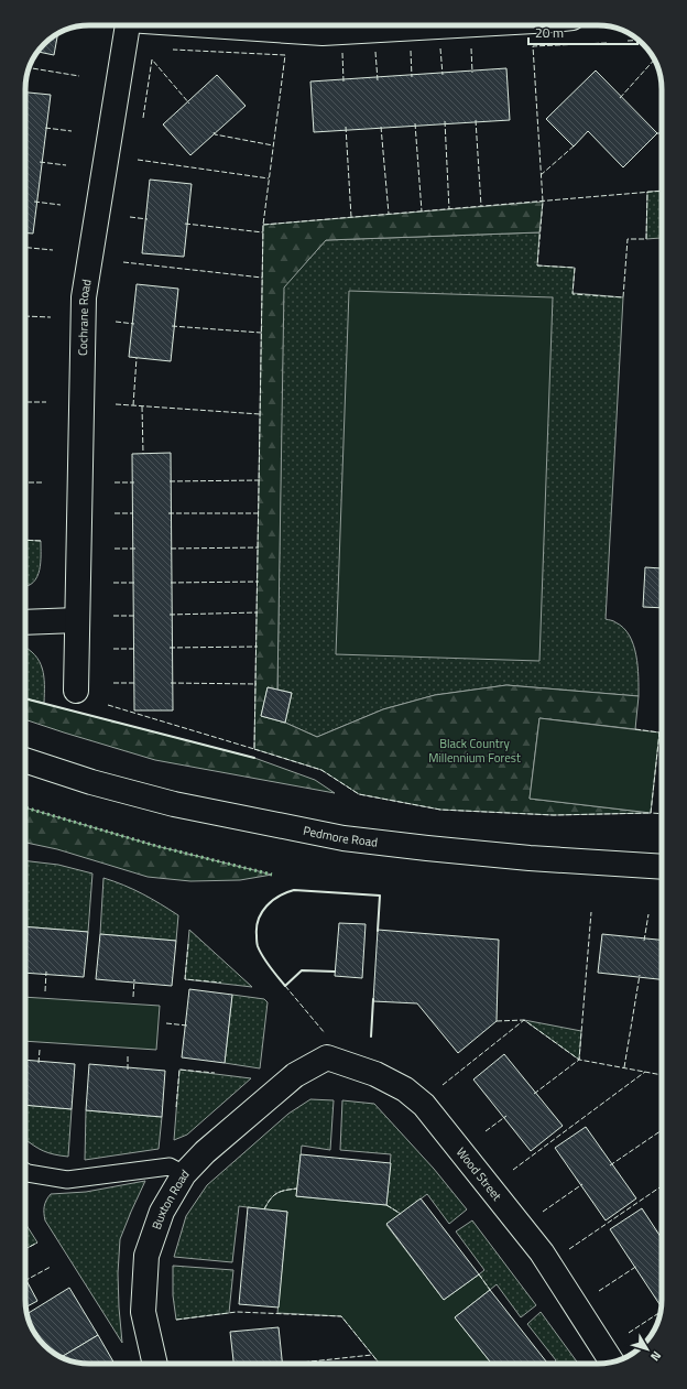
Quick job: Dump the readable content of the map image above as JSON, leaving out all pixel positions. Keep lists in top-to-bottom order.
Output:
{
  "streets": {
    "main road": [
      "Cochrane Road",
      "Pedmore Road",
      "Wood Street",
      "Buxton Road"
    ]
  },
  "crossings": [
    ["Wood Street", "Buxton Road"]
  ],
  "parks": ["Black Country Millennium Forest"],
  "scale_bar": "20 m",
  "north": "bottom right"
}
